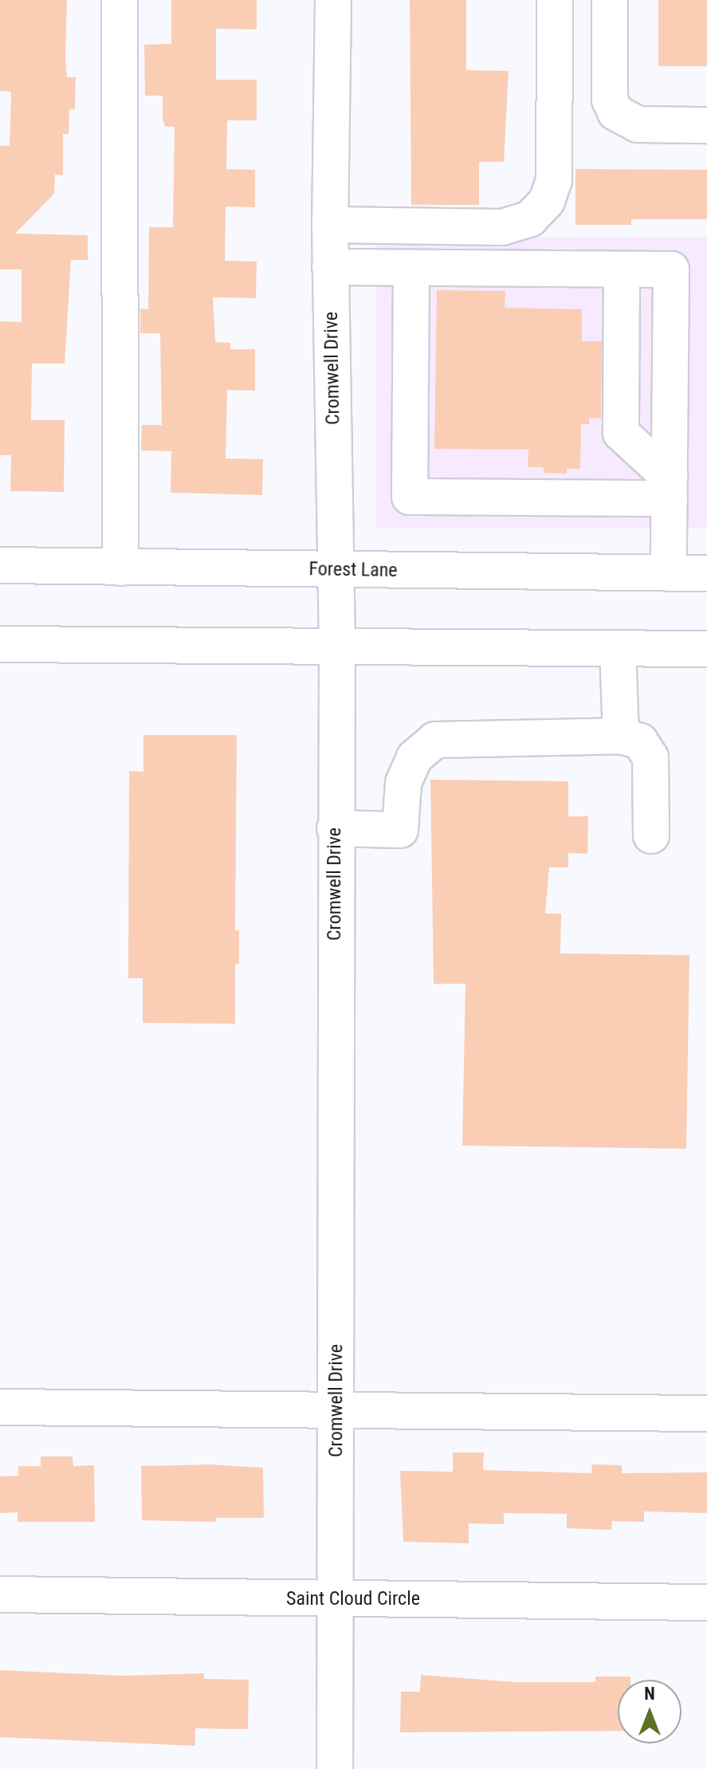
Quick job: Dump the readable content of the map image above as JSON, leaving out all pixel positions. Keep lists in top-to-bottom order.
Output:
{
  "streets": {
    "street": ["Cromwell Drive", "Forest Lane", "Saint Cloud Circle"]
  },
  "crossings": [
    ["Cromwell Drive", "Forest Lane"],
    ["Cromwell Drive", "Saint Cloud Circle"]
  ],
  "north": "top"
}
